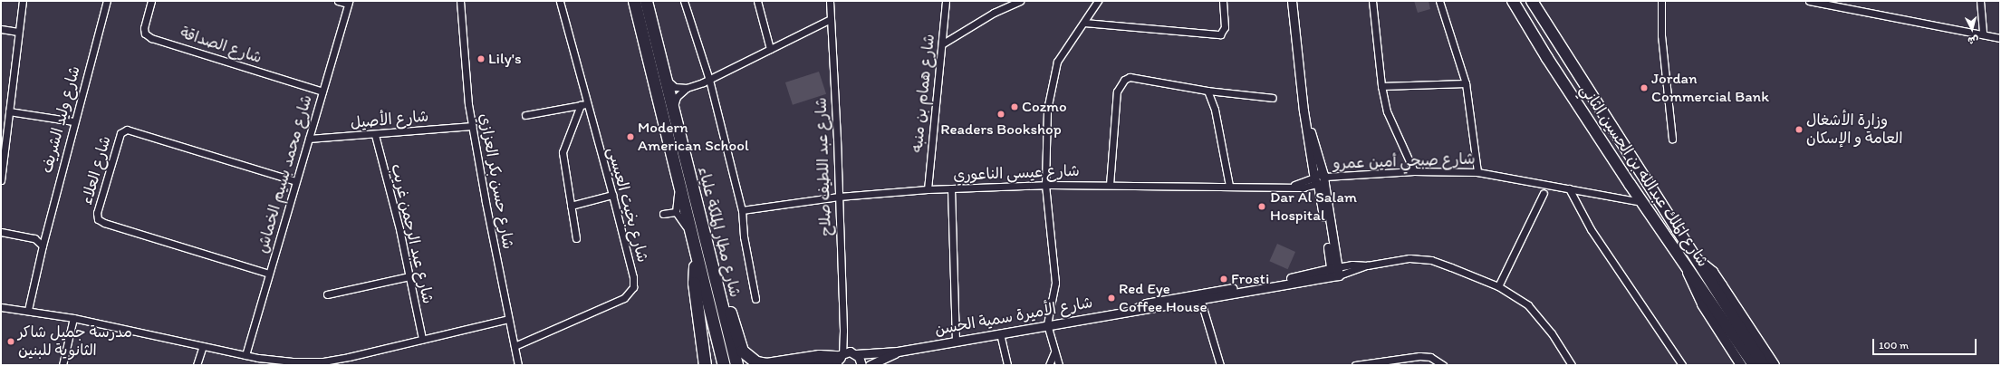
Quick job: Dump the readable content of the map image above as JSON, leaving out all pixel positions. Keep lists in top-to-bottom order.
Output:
{
  "streets": {
    "highway": ["شارع الملك عبدالله بن الحسين الثاني", "شارع مطار الملكة علياء"],
    "street": [
      "شارع الصداقة",
      "شارع همام بن منبه",
      "شارع وليد الشريف",
      "شارع الأصيل",
      "شارع صبحي أمين عمرو",
      "شارع عبد اللطيف صلاح",
      "شارع العلاء",
      "شارع عيسى الناعوري",
      "شارع محمد بسيم الخماش",
      "شارع حسن بكر العزازي",
      "شارع بخيت العيسى",
      "شارع عبد الرحمن غريب",
      "شارع الأميرة سمية الحسن"
    ]
  },
  "crossings": [
    ["شارع الصداقة", "شارع محمد بسيم الخماش"],
    ["شارع همام بن منبه", "شارع عيسى الناعوري"],
    ["شارع الأصيل", "شارع محمد بسيم الخماش"],
    ["شارع الأصيل", "شارع حسن بكر العزازي"],
    ["شارع الأصيل", "شارع عبد الرحمن غريب"],
    ["شارع صبحي أمين عمرو", "شارع عيسى الناعوري"],
    ["شارع صبحي أمين عمرو", "شارع الملك عبدالله بن الحسين الثاني"],
    ["شارع عبد اللطيف صلاح", "شارع عيسى الناعوري"],
    ["شارع عبد اللطيف صلاح", "شارع الأميرة سمية الحسن"],
    ["شارع العلاء", "شارع محمد بسيم الخماش"],
    ["شارع حسن بكر العزازي", "شارع بخيت العيسى"]
  ],
  "places": [
    "Lily's",
    "Jordan Commercial Bank",
    "Cozmo",
    "Readers Bookshop",
    "وزارة الأشغال العامة و الإسكان",
    "Modern American School",
    "Dar Al Salam Hospital",
    "Frosti",
    "Red Eye Coffee House",
    "مدرسة جميل شاكر الثانوية للبنين"
  ],
  "scale_bar": "100 m",
  "north": "bottom"
}
